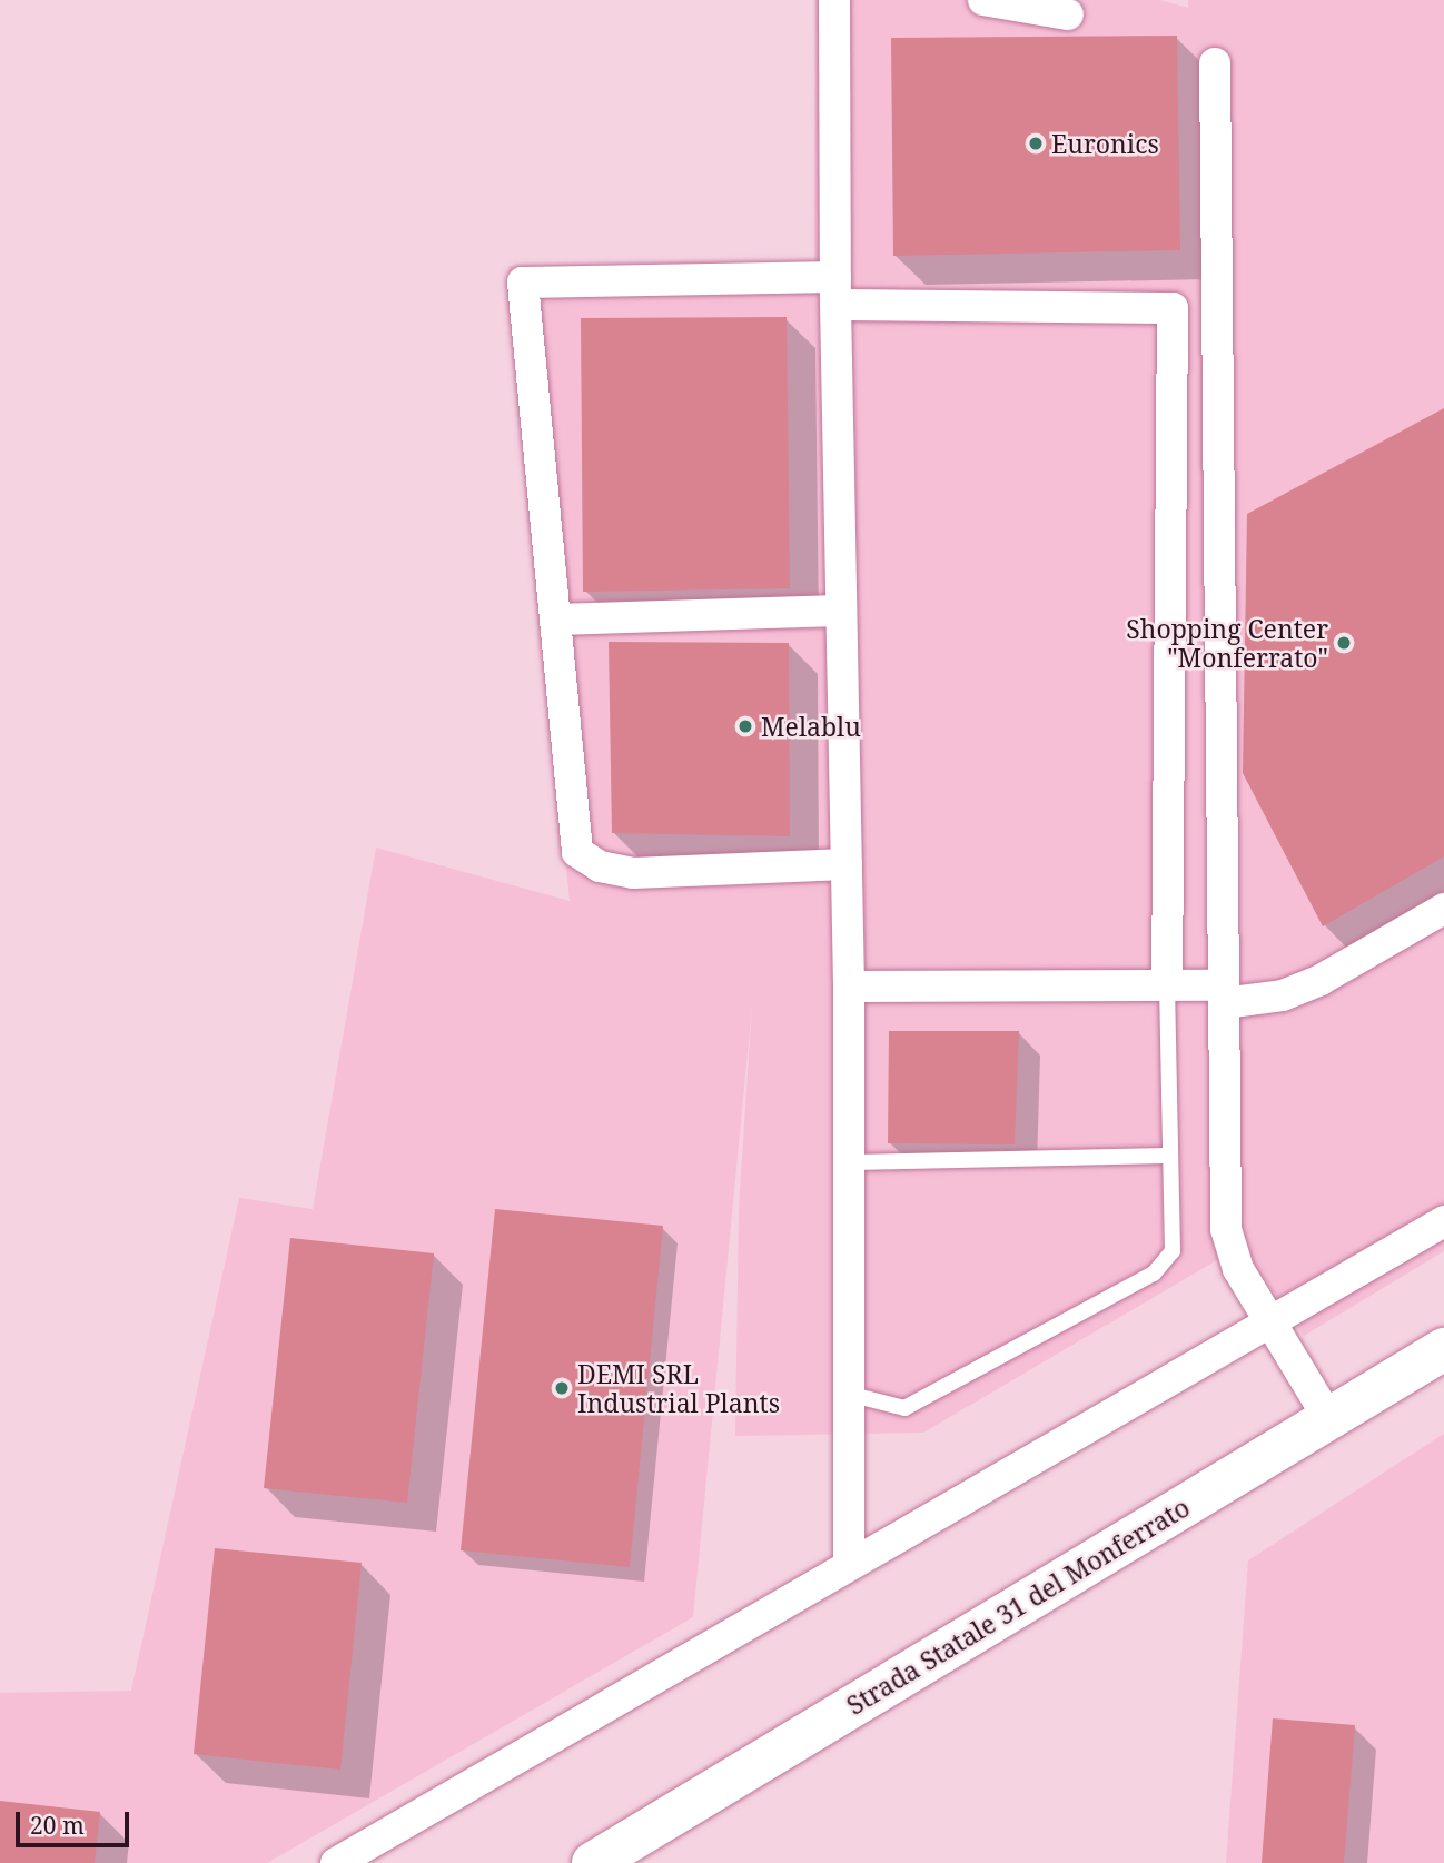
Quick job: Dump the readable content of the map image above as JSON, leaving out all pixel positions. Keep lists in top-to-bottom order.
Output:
{
  "streets": {
    "main road": ["Strada Statale 31 del Monferrato"]
  },
  "places": [
    "Euronics",
    "Shopping Center \"Monferrato\"",
    "Melablu",
    "DEMI SRL Industrial Plants"
  ],
  "scale_bar": "20 m"
}
